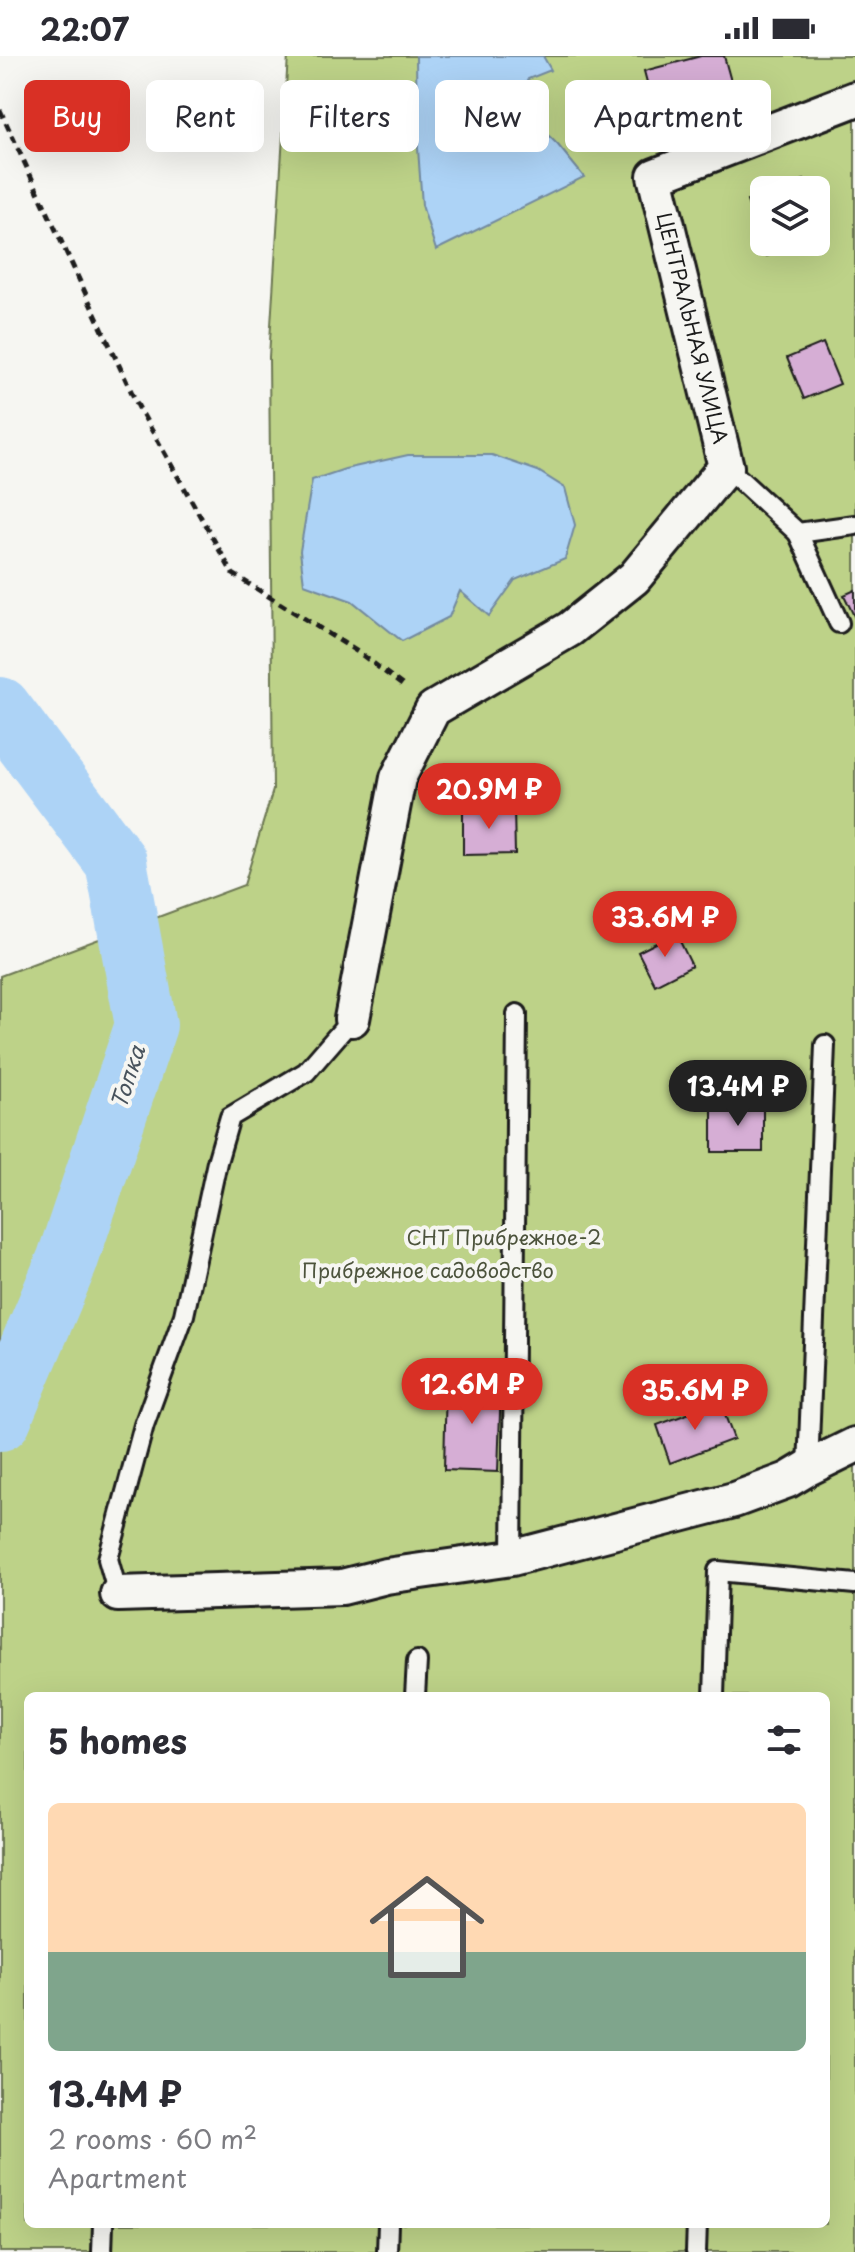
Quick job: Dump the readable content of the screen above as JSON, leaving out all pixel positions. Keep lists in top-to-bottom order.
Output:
{
  "streets": {
    "street": ["ЦЕНТРАЛЬНАЯ УЛИЦА"]
  },
  "water": ["Топка"],
  "parks": ["СНТ Прибрежное-2", "Прибрежное садоводство"],
  "page": {
    "status": "22:07",
    "chip": [
      "Buy",
      "Rent",
      "Filters",
      "New",
      "Apartment"
    ],
    "price": [
      "20.9M ₽",
      "33.6M ₽",
      "13.4M ₽",
      "12.6M ₽",
      "35.6M ₽"
    ],
    "heading": "5 homes",
    "list": [
      {
        "name": "13.4M ₽",
        "note": "2 rooms · 60 m² · Apartment"
      }
    ]
  }
}
